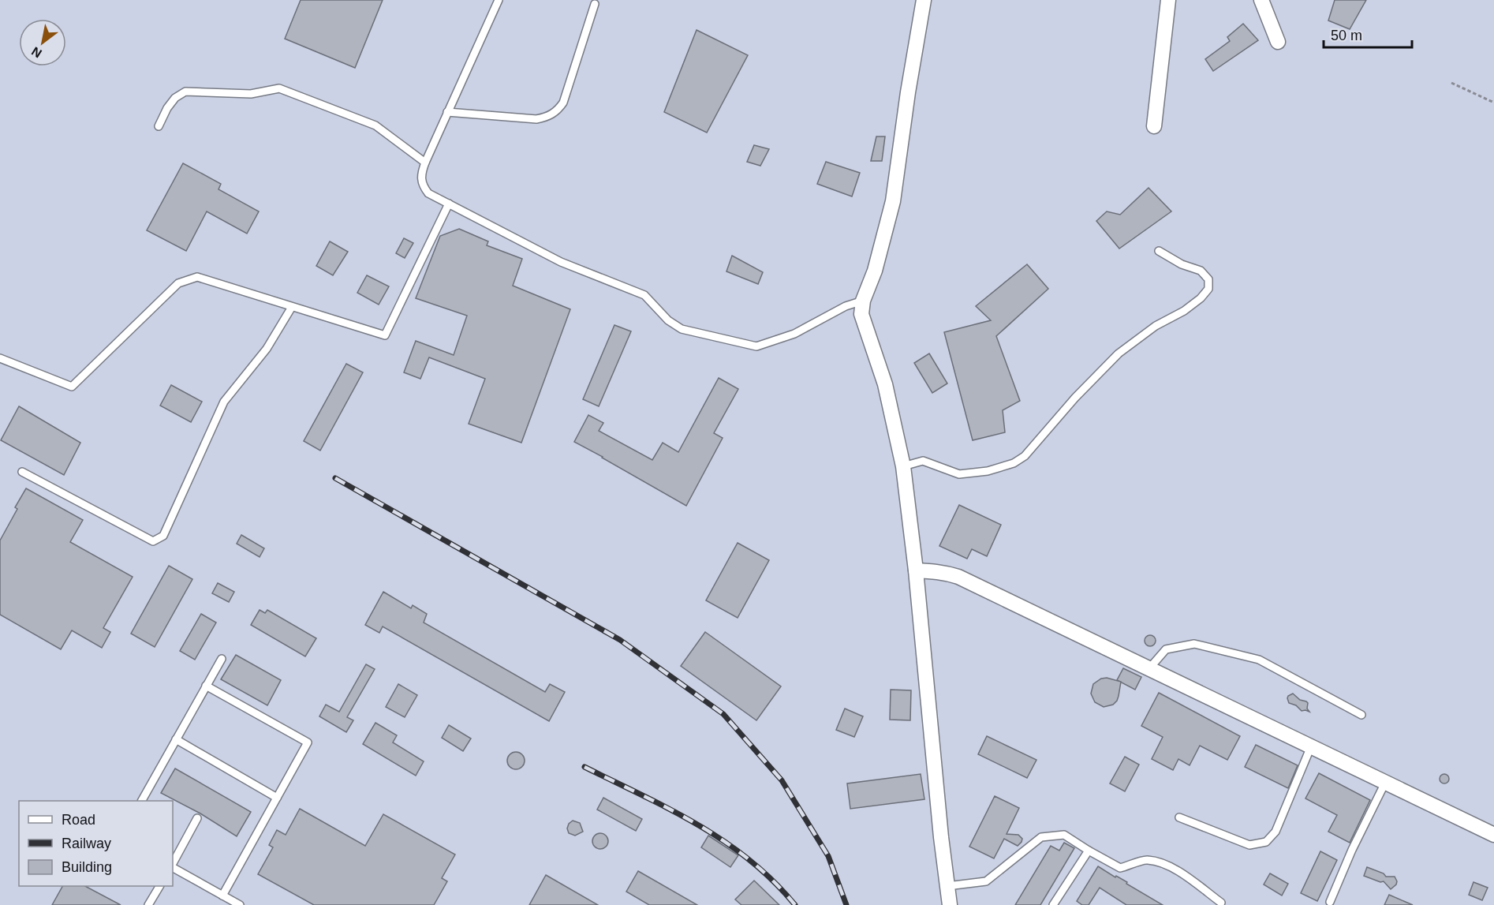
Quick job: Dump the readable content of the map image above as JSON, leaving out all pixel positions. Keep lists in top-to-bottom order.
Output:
{
  "legend": ["Road", "Railway", "Building"],
  "scale_bar": "50 m",
  "north": "bottom left"
}
